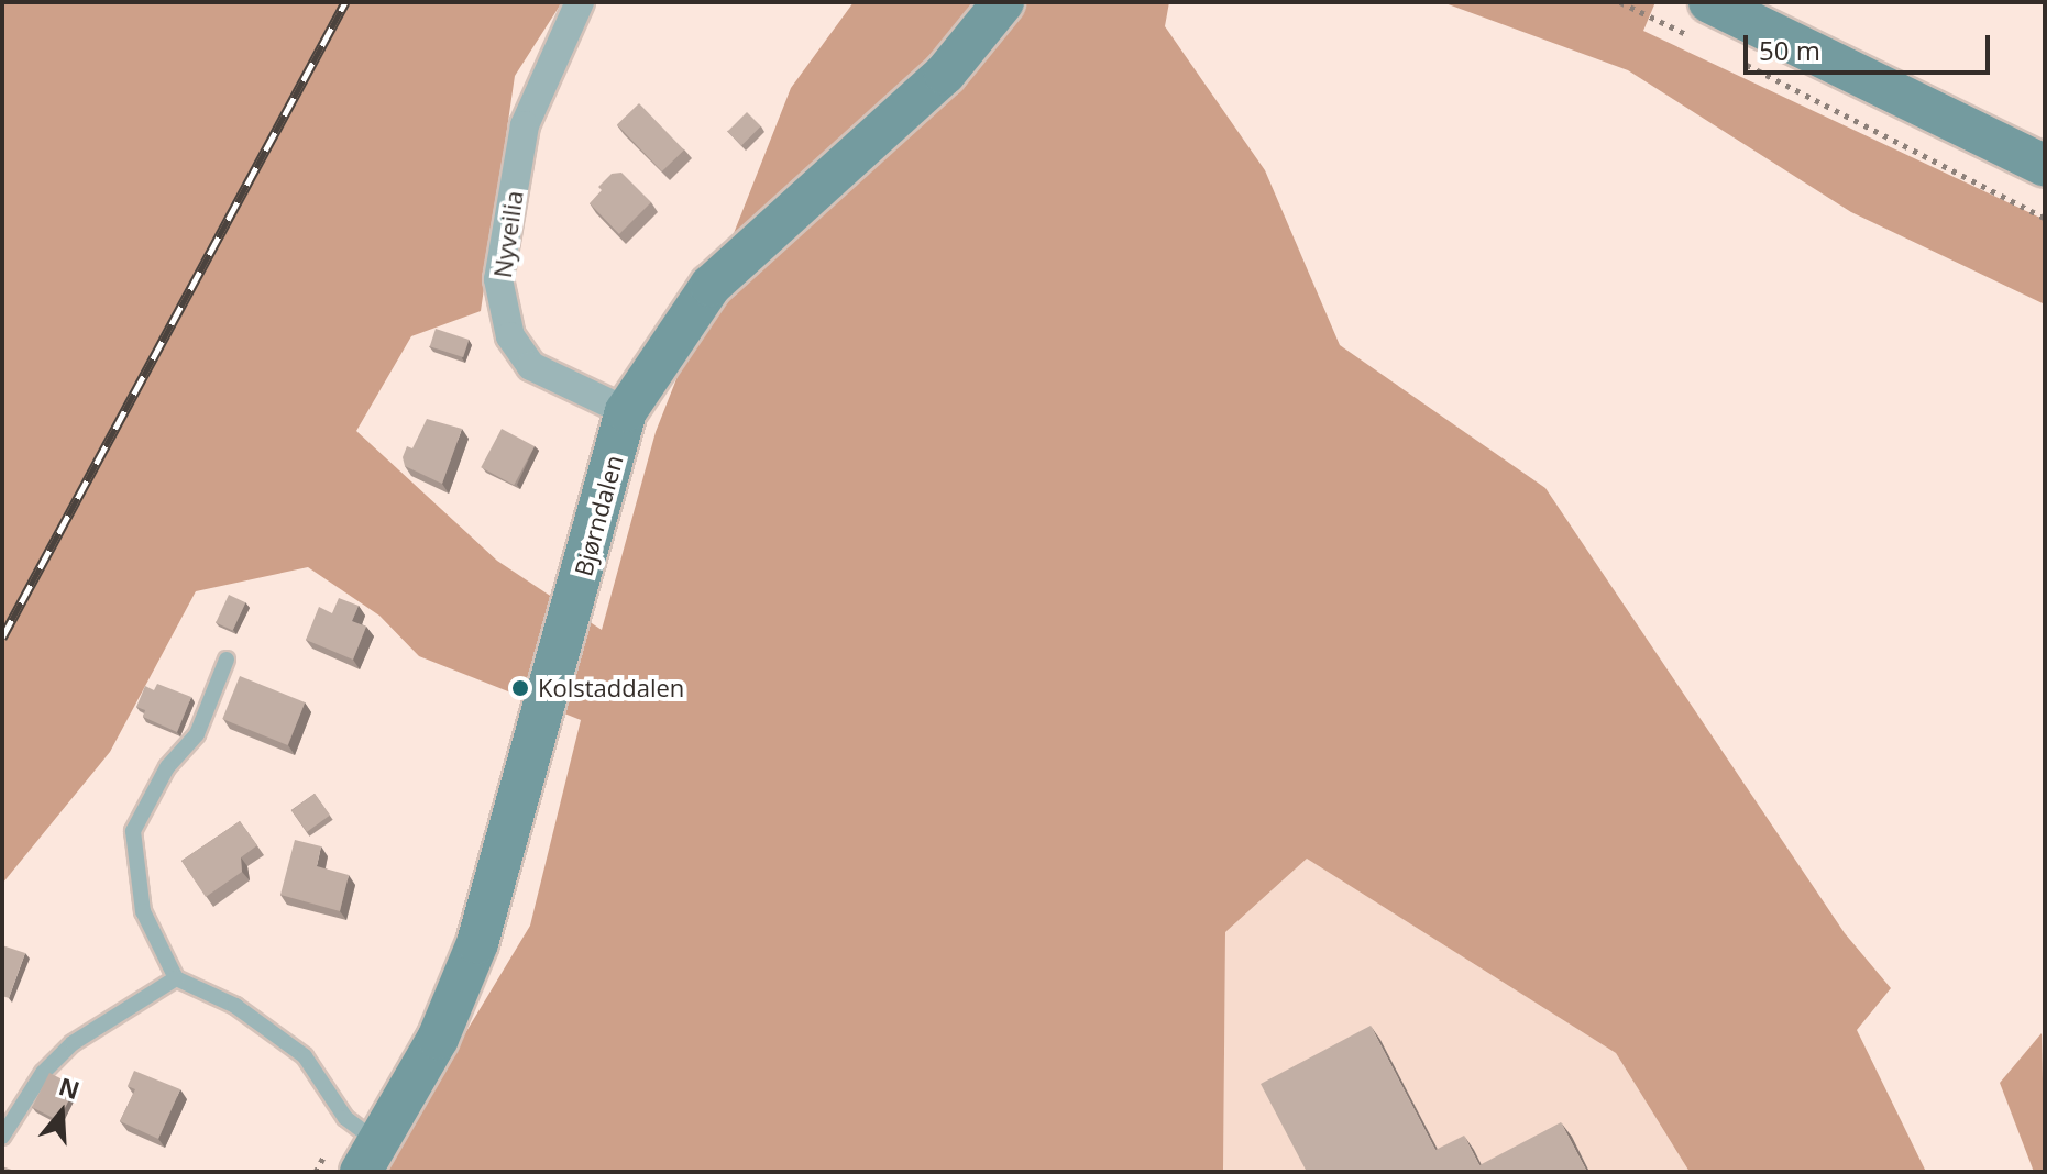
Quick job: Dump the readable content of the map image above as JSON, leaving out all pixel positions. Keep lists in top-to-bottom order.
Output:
{
  "streets": {
    "main road": ["Bjørndalen"],
    "street": ["Nyveilia"]
  },
  "crossings": [
    ["Nyveilia", "Bjørndalen"]
  ],
  "places": ["Kolstaddalen"],
  "scale_bar": "50 m",
  "north": "top"
}
